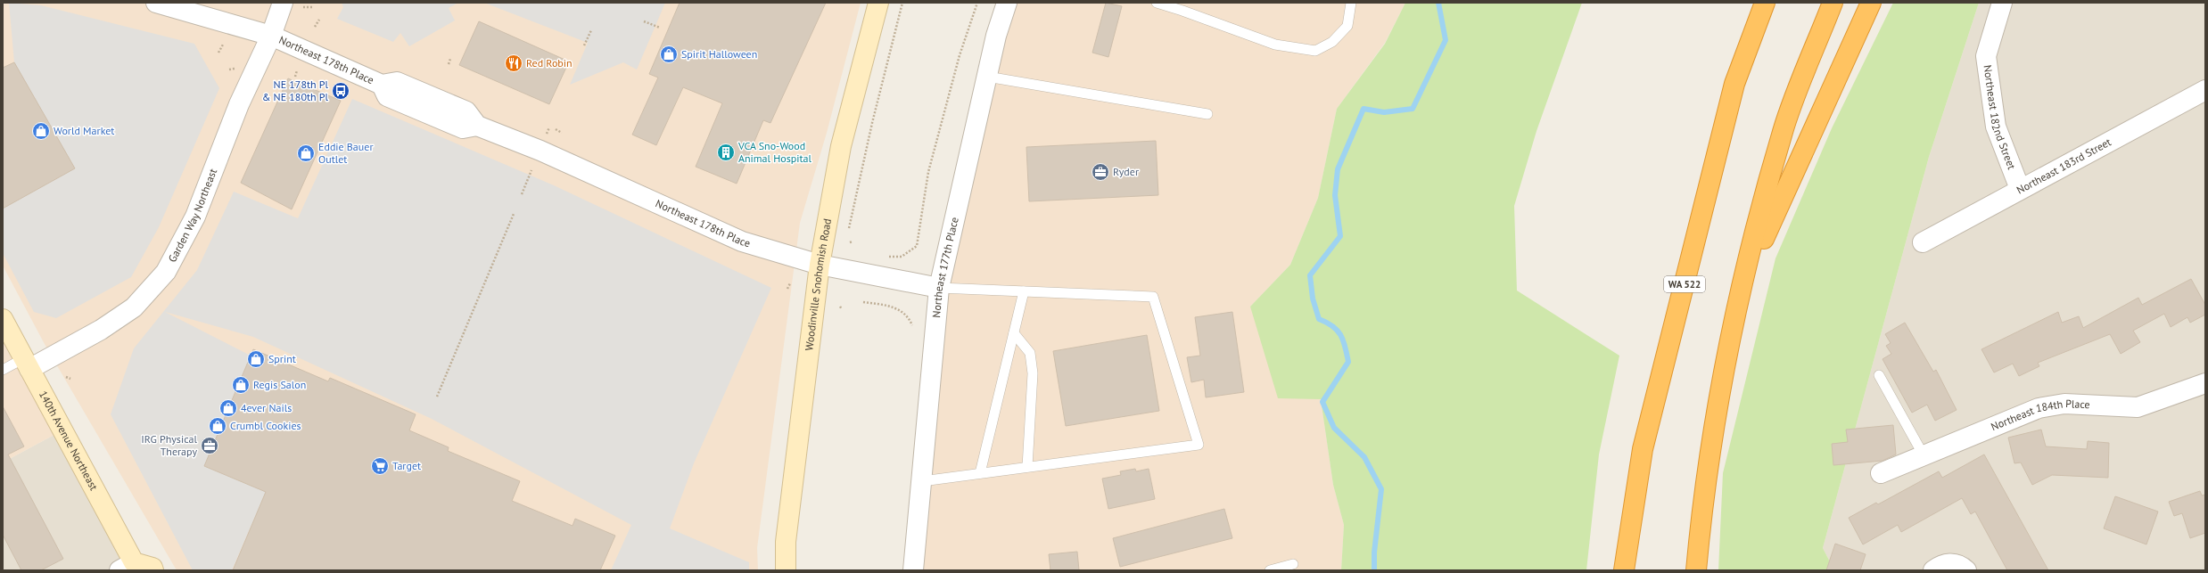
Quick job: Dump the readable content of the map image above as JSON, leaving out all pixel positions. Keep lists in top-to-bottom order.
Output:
{
  "streets": {
    "highway": ["WA 522"],
    "main road": ["Woodinville Snohomish Road", "140th Avenue Northeast"],
    "street": [
      "Northeast 178th Place",
      "Northeast 182nd Street",
      "Northeast 183rd Street",
      "Garden Way Northeast",
      "Northeast 177th Place",
      "Northeast 184th Place"
    ]
  },
  "crossings": [
    ["Northeast 178th Place", "Garden Way Northeast"],
    ["Northeast 178th Place", "Northeast 177th Place"],
    ["Northeast 178th Place", "Woodinville Snohomish Road"],
    ["Northeast 182nd Street", "Northeast 183rd Street"],
    ["Garden Way Northeast", "140th Avenue Northeast"]
  ],
  "places": {
    "shop": [
      "Spirit Halloween",
      "World Market",
      "Eddie Bauer Outlet",
      "Sprint",
      "Regis Salon",
      "4ever Nails",
      "Crumbl Cookies"
    ],
    "restaurant": ["Red Robin"],
    "bus stop": ["NE 178th Pl & NE 180th Pl"],
    "building": ["VCA Sno-Wood Animal Hospital"],
    "office": ["Ryder", "IRG Physical Therapy"],
    "supermarket": ["Target"]
  }
}
